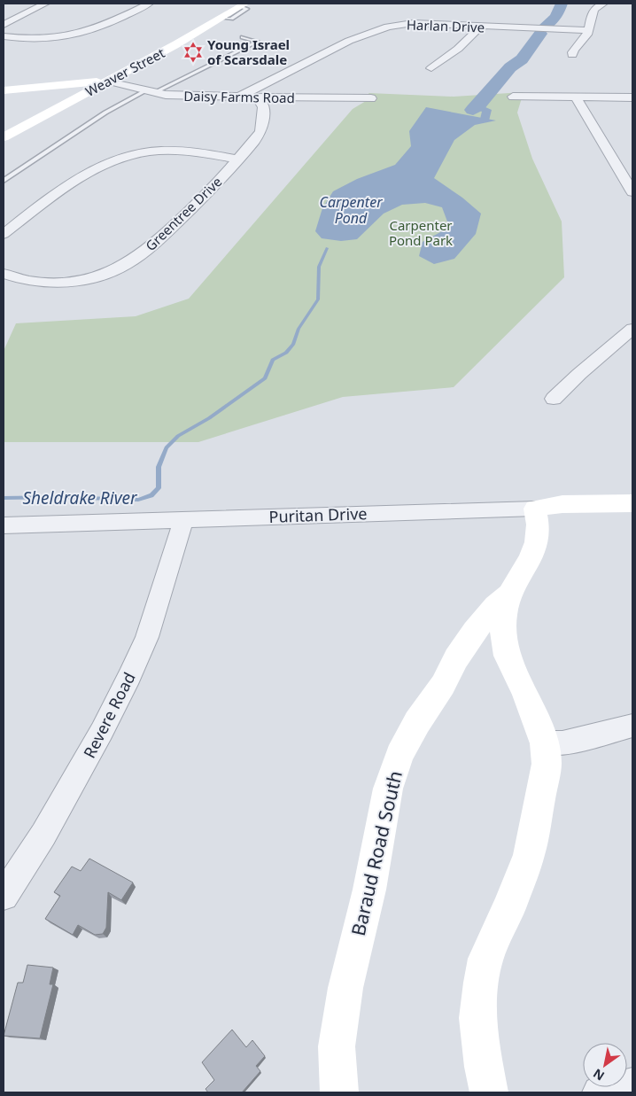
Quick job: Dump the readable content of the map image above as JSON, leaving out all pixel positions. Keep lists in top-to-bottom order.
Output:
{
  "streets": {
    "street": [
      "Harlan Drive",
      "Weaver Street",
      "Daisy Farms Road",
      "Greentree Drive",
      "Puritan Drive",
      "Revere Road",
      "Baraud Road South"
    ]
  },
  "crossings": [
    ["Harlan Drive", "Daisy Farms Road"],
    ["Weaver Street", "Daisy Farms Road"],
    ["Daisy Farms Road", "Greentree Drive"],
    ["Puritan Drive", "Revere Road"],
    ["Puritan Drive", "Baraud Road South"]
  ],
  "water": ["Carpenter Pond", "Sheldrake River"],
  "parks": ["Carpenter Pond Park"],
  "places": {
    "synagogue": ["Young Israel of Scarsdale"]
  },
  "north": "bottom left"
}
